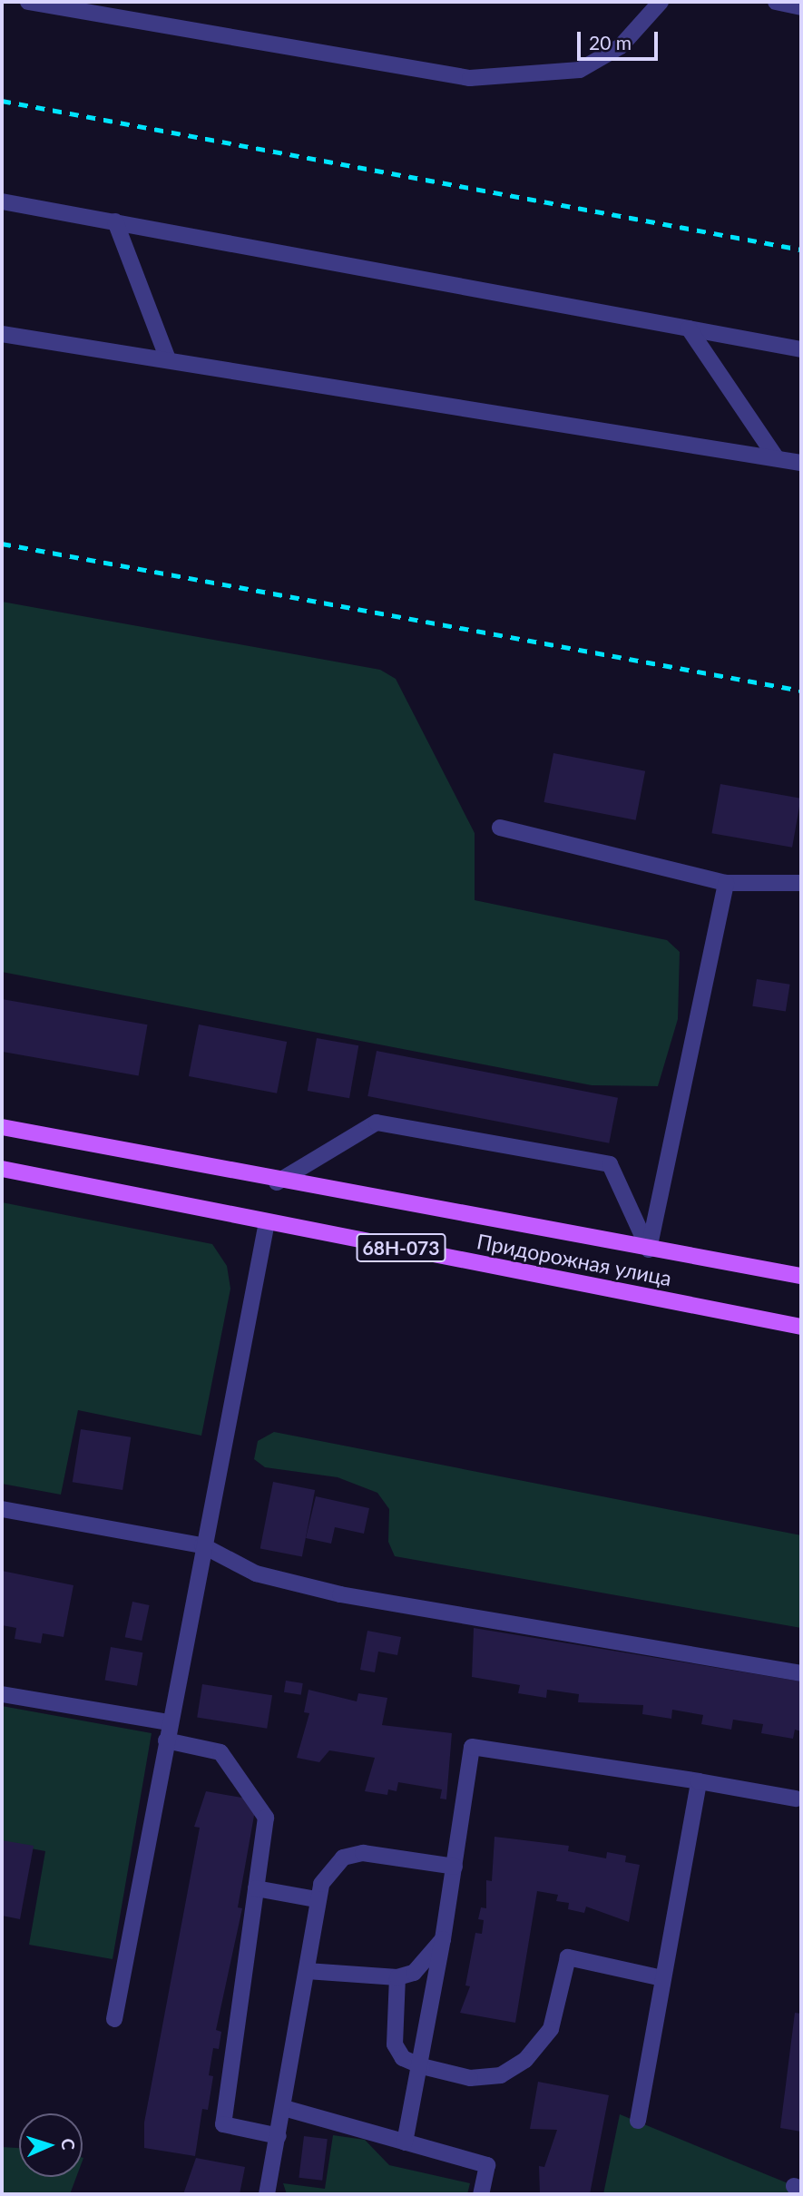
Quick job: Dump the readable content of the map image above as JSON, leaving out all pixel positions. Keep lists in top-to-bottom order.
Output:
{
  "streets": {
    "main road": ["68Н-073", "Придорожная улица"]
  },
  "scale_bar": "20 m",
  "north": "right"
}
